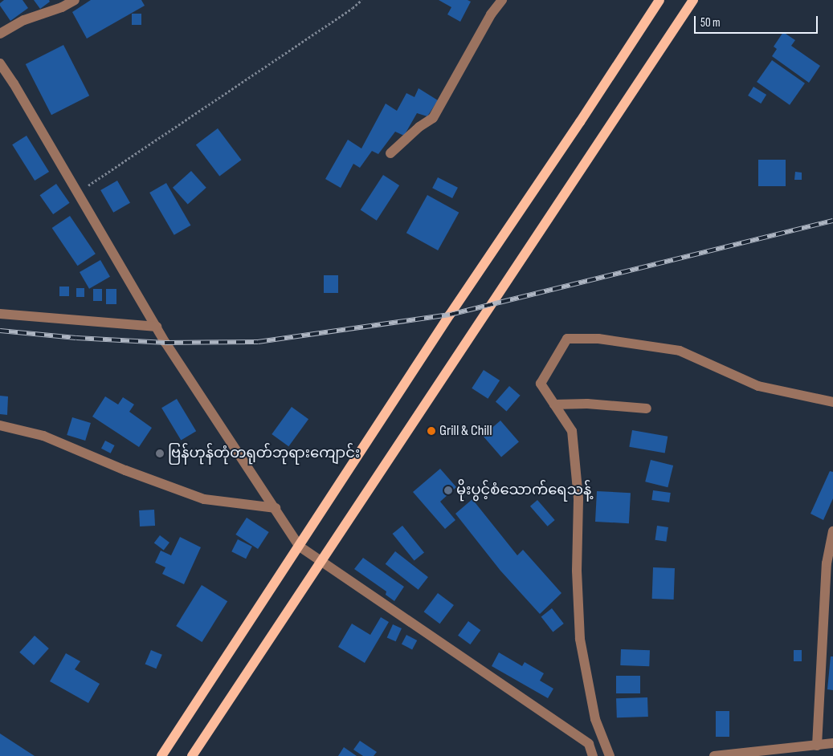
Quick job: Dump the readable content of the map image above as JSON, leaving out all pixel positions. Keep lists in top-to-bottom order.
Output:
{
  "places": ["Grill & Chill", "ဗြန်ဟုန်တုံတရုတ်ဘုရားကျောင်း", "မိုးပွင့်စံသောက်ရေသန့်"],
  "scale_bar": "50 m"
}
